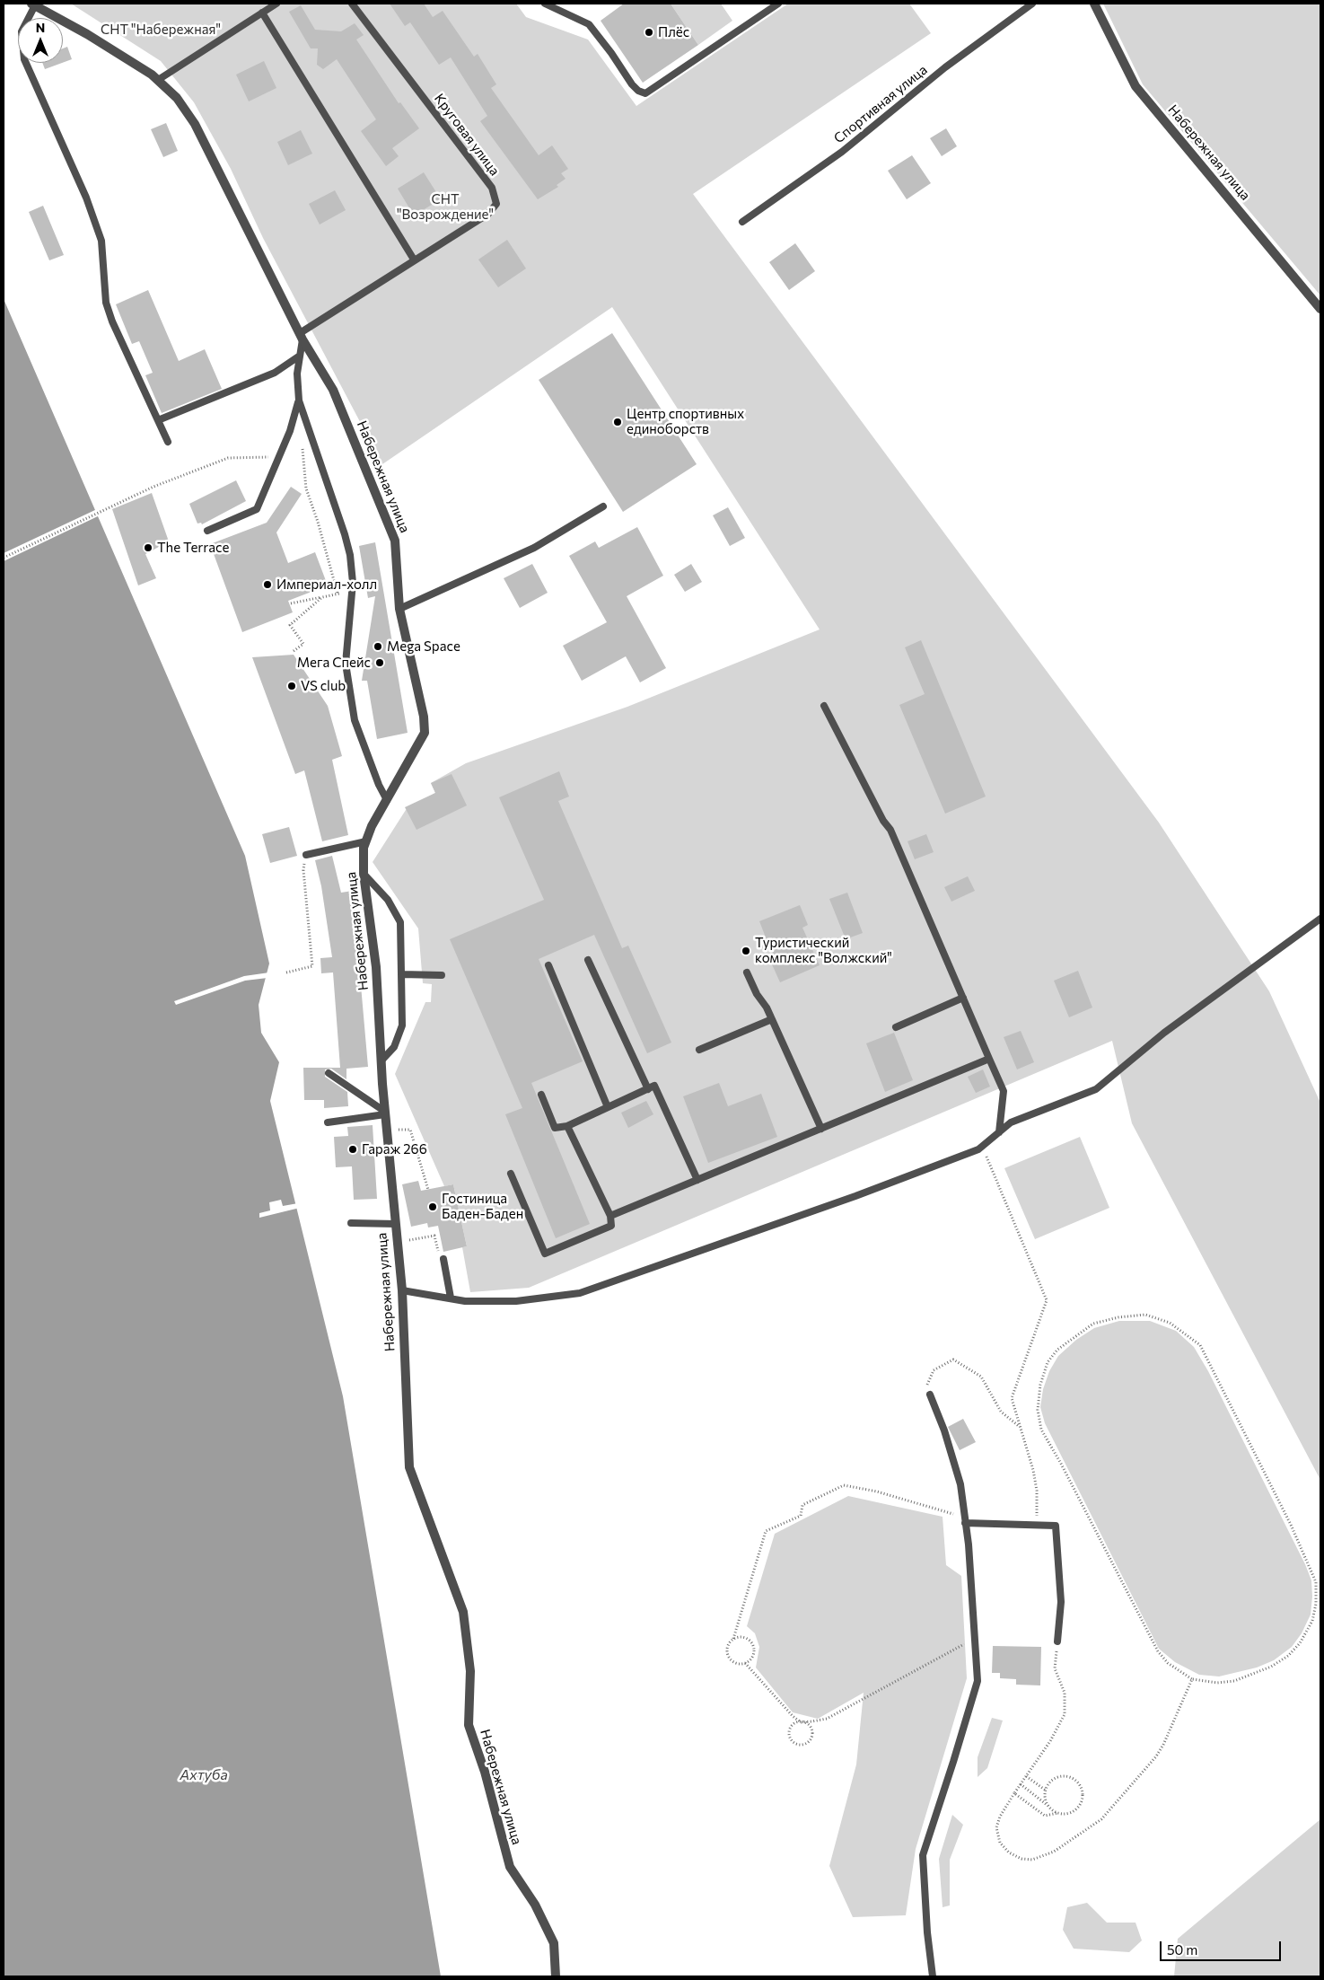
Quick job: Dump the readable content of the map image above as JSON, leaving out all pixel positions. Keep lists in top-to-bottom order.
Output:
{
  "streets": {
    "street": ["Набережная улица"],
    "lane": ["Спортивная улица", "Круговая улица"]
  },
  "crossings": [
    ["Круговая улица", "Набережная улица"]
  ],
  "water": ["Ахтуба"],
  "parks": ["СНТ \"Набережная\"", "СНТ \"Возрождение\""],
  "places": [
    "Плёс",
    "Центр спортивных единоборств",
    "The Terrace",
    "Империал-холл",
    "Mega Space",
    "Мега Спейс",
    "VS club",
    "Туристический комплекс \"Волжский\"",
    "Гараж 266",
    "Гостиница Баден-Баден"
  ],
  "scale_bar": "50 m",
  "north": "top"
}
